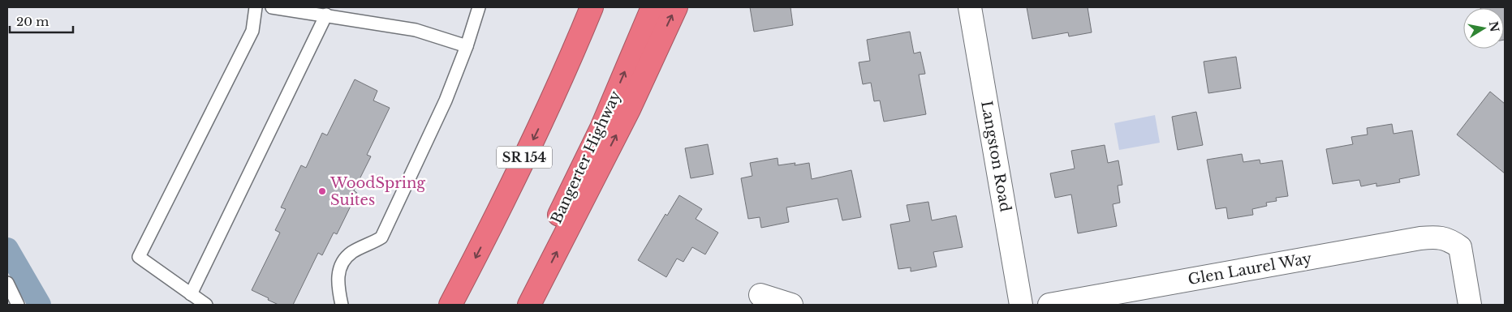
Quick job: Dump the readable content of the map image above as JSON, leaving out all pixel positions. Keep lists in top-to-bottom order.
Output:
{
  "streets": {
    "highway": ["SR 154", "Bangerter Highway"],
    "street": ["Langston Road", "Glen Laurel Way"]
  },
  "places": ["WoodSpring Suites"],
  "scale_bar": "20 m",
  "north": "right"
}
